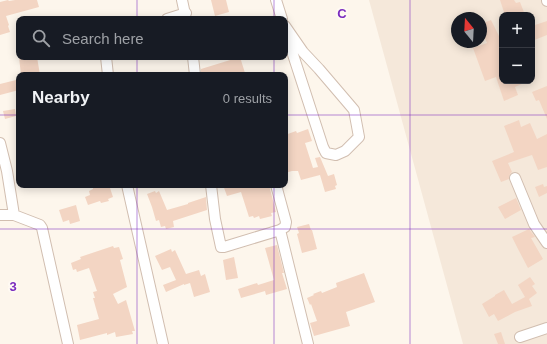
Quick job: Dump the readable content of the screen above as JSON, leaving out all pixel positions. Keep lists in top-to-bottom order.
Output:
{
  "north": "top",
  "page": {
    "map_buttons": ["+", "−"],
    "search": "Search here",
    "heading": ["Nearby", "0 results"]
  },
  "grid": {
    "columns": ["C"],
    "rows": ["3"]
  }
}
